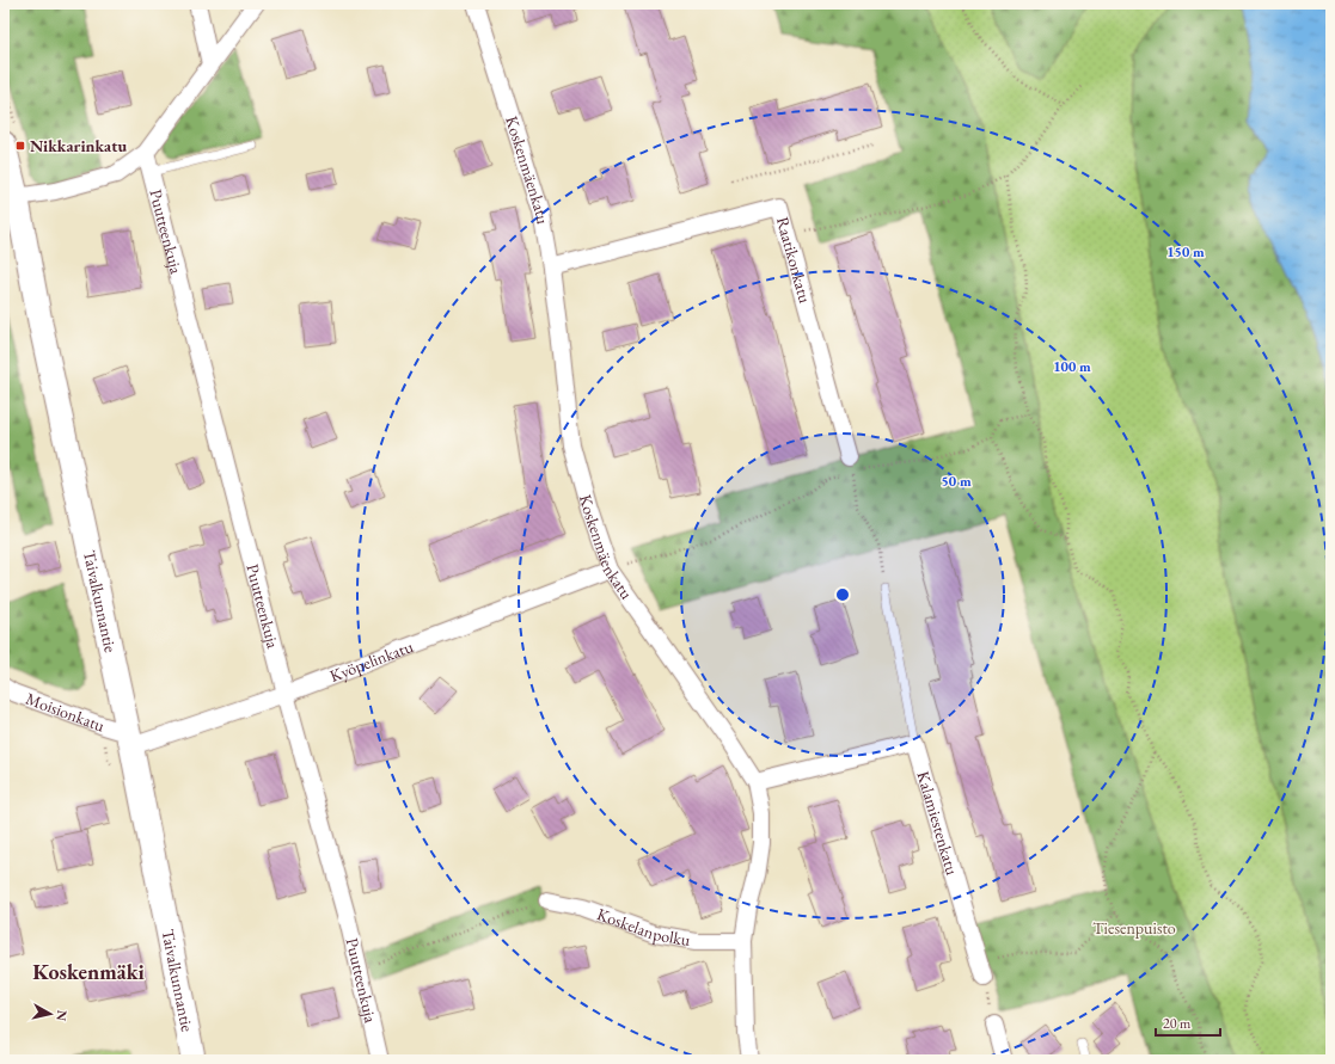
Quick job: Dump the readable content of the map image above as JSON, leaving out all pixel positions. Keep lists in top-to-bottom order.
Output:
{
  "streets": {
    "main road": ["Taivalkunnantie"],
    "street": [
      "Koskenmäenkatu",
      "Puutteenkuja",
      "Raatikonkatu",
      "Kyöpelinkatu",
      "Moisionkatu",
      "Kalamiestenkatu",
      "Koskelanpolku"
    ]
  },
  "crossings": [
    ["Koskenmäenkatu", "Raatikonkatu"],
    ["Koskenmäenkatu", "Kyöpelinkatu"],
    ["Koskenmäenkatu", "Koskelanpolku"],
    ["Puutteenkuja", "Kyöpelinkatu"],
    ["Taivalkunnantie", "Kyöpelinkatu"],
    ["Taivalkunnantie", "Moisionkatu"],
    ["Kyöpelinkatu", "Moisionkatu"]
  ],
  "districts": ["Koskenmäki"],
  "parks": ["Tiesenpuisto"],
  "places": {
    "transit": ["Nikkarinkatu"]
  },
  "scale_bar": "20 m",
  "north": "right",
  "rings": ["150 m", "100 m", "50 m"]
}
